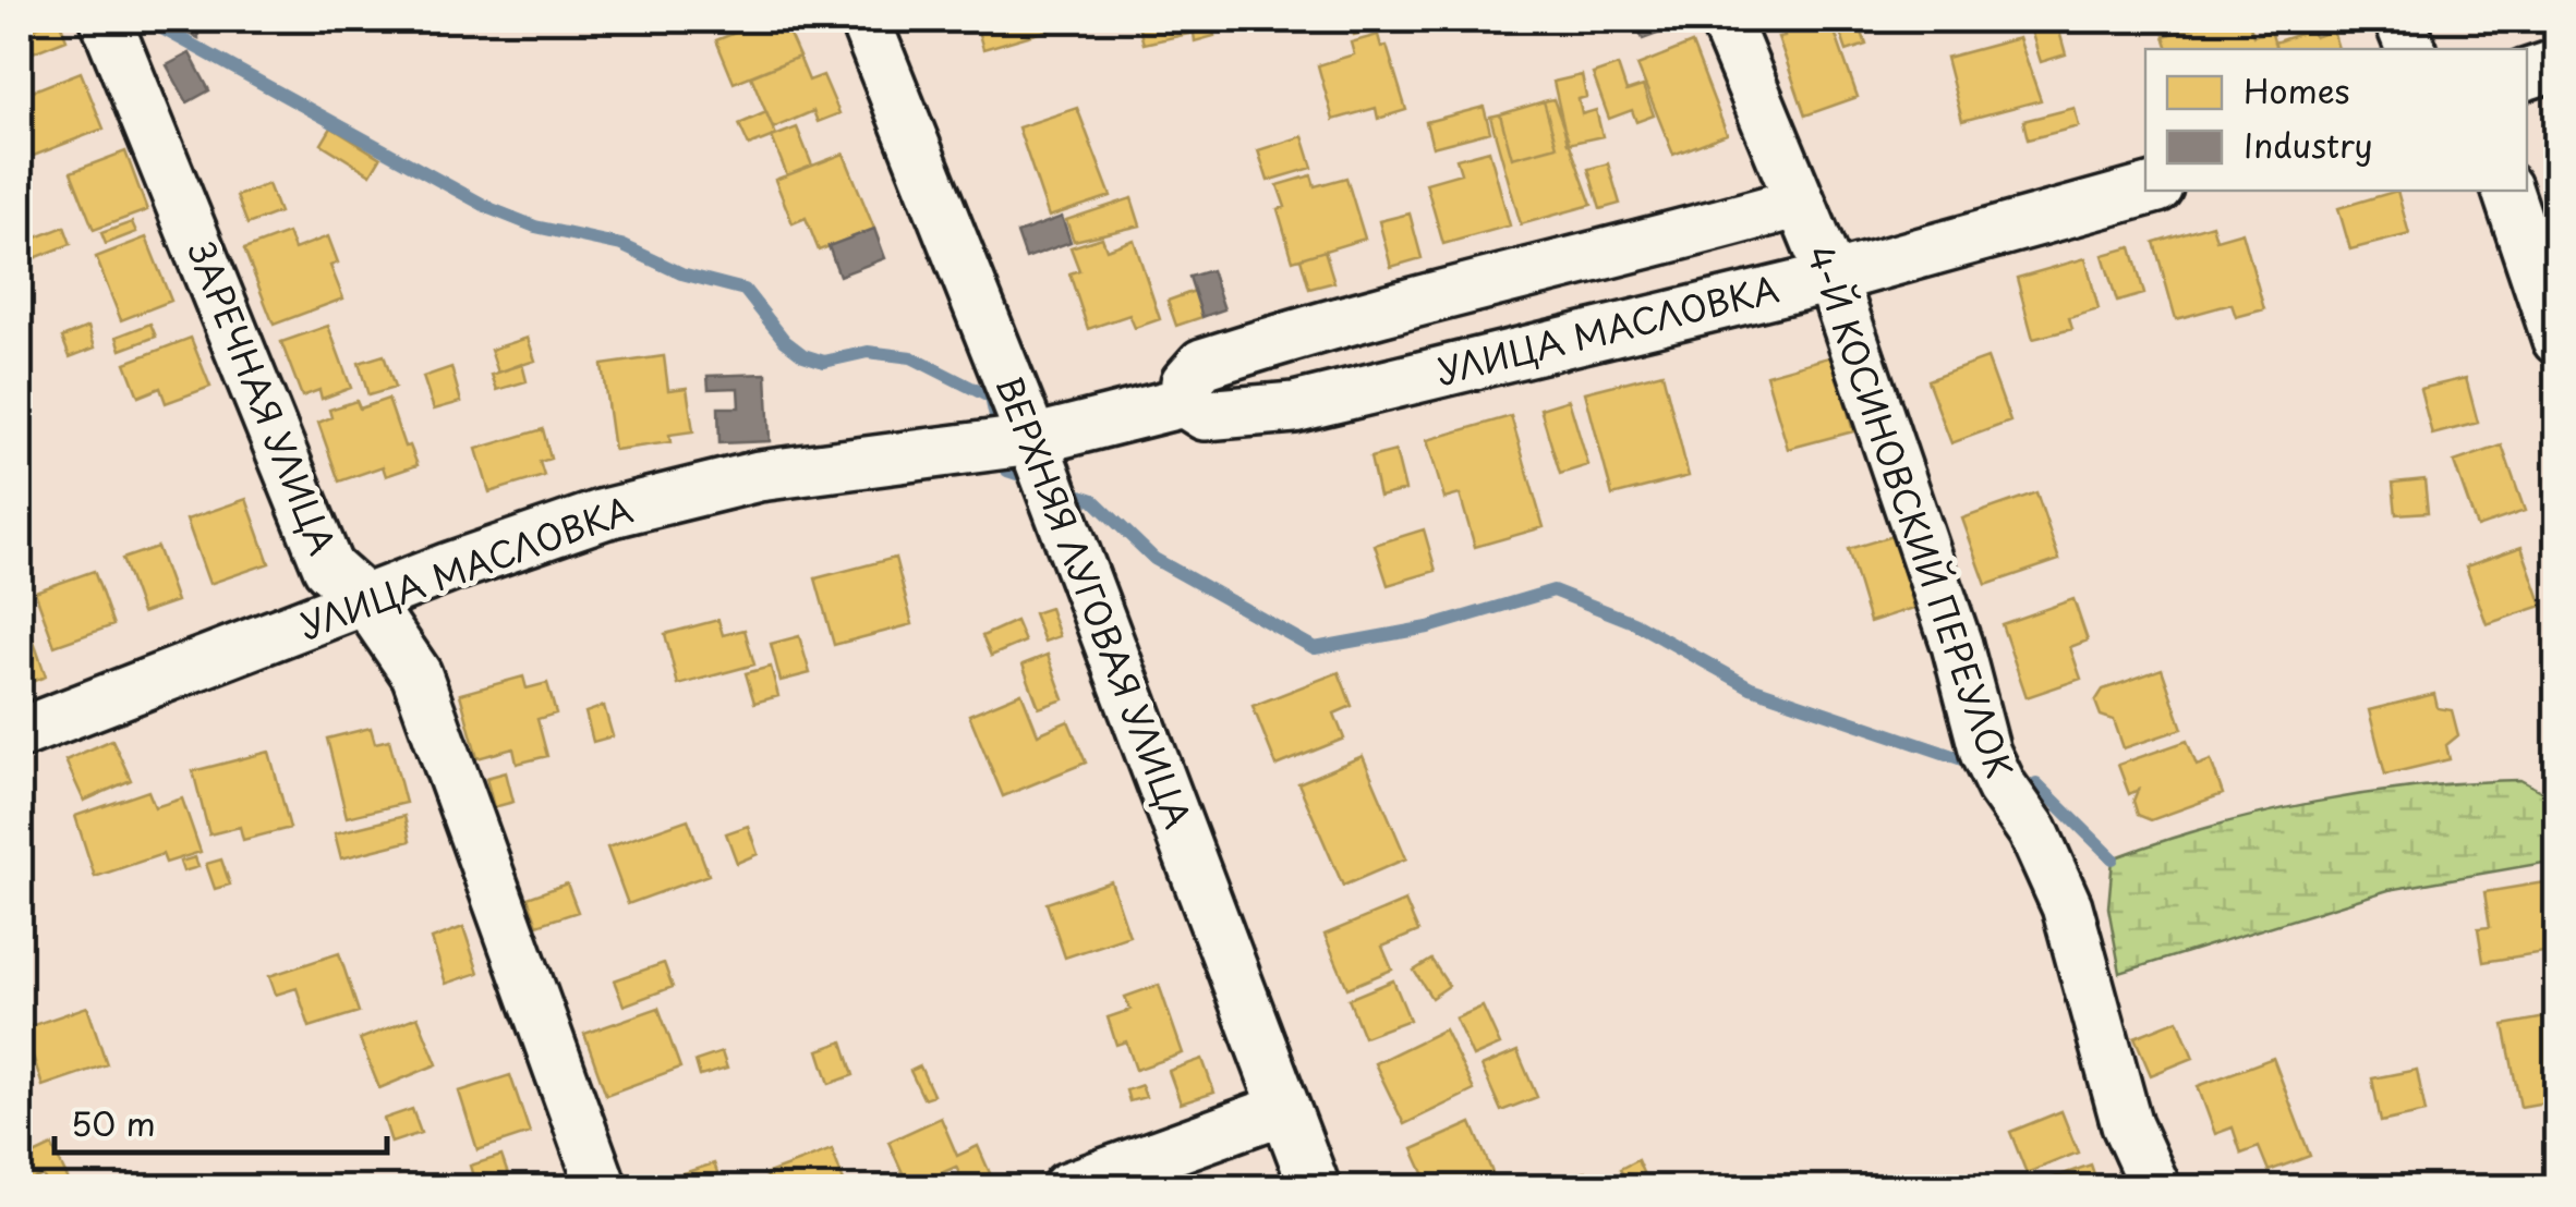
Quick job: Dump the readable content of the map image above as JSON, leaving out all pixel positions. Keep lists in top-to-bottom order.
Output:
{
  "streets": {
    "street": [
      "УЛИЦА МАСЛОВКА",
      "ЗАРЕЧНАЯ УЛИЦА",
      "4-Й КОСИНОВСКИЙ ПЕРЕУЛОК",
      "ВЕРХНЯЯ ЛУГОВАЯ УЛИЦА"
    ]
  },
  "crossings": [
    ["УЛИЦА МАСЛОВКА", "ЗАРЕЧНАЯ УЛИЦА"],
    ["УЛИЦА МАСЛОВКА", "4-Й КОСИНОВСКИЙ ПЕРЕУЛОК"],
    ["УЛИЦА МАСЛОВКА", "ВЕРХНЯЯ ЛУГОВАЯ УЛИЦА"]
  ],
  "legend": ["Homes", "Industry"],
  "scale_bar": "50 m"
}
